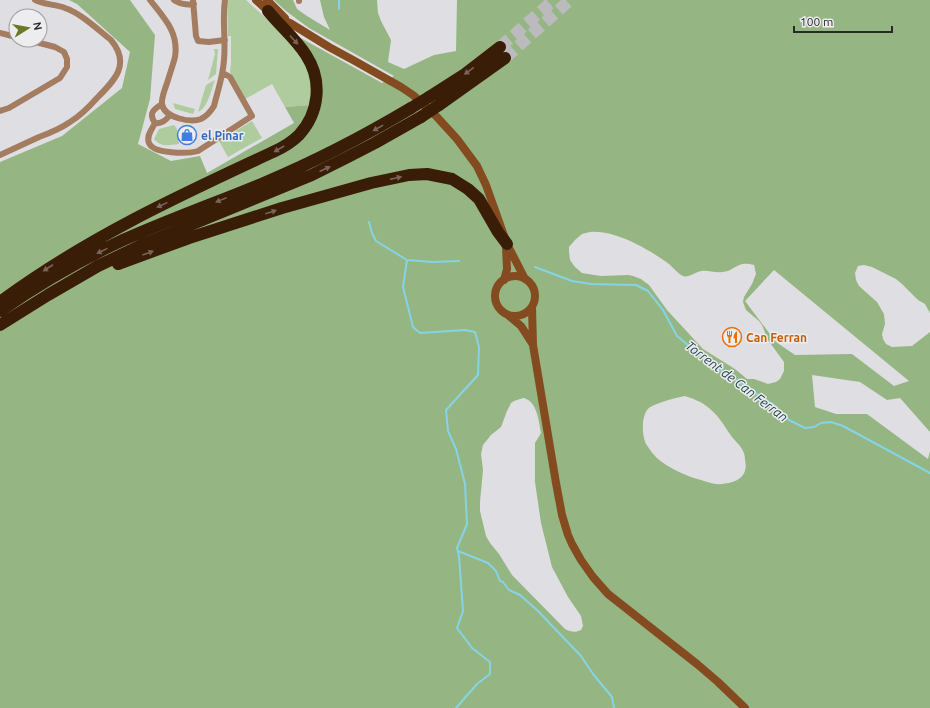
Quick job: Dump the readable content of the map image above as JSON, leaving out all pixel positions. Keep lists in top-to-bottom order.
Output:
{
  "water": ["Torrent de Can Ferran"],
  "places": {
    "shop": ["el Pinar"],
    "restaurant": ["Can Ferran"]
  },
  "scale_bar": "100 m",
  "north": "right"
}
